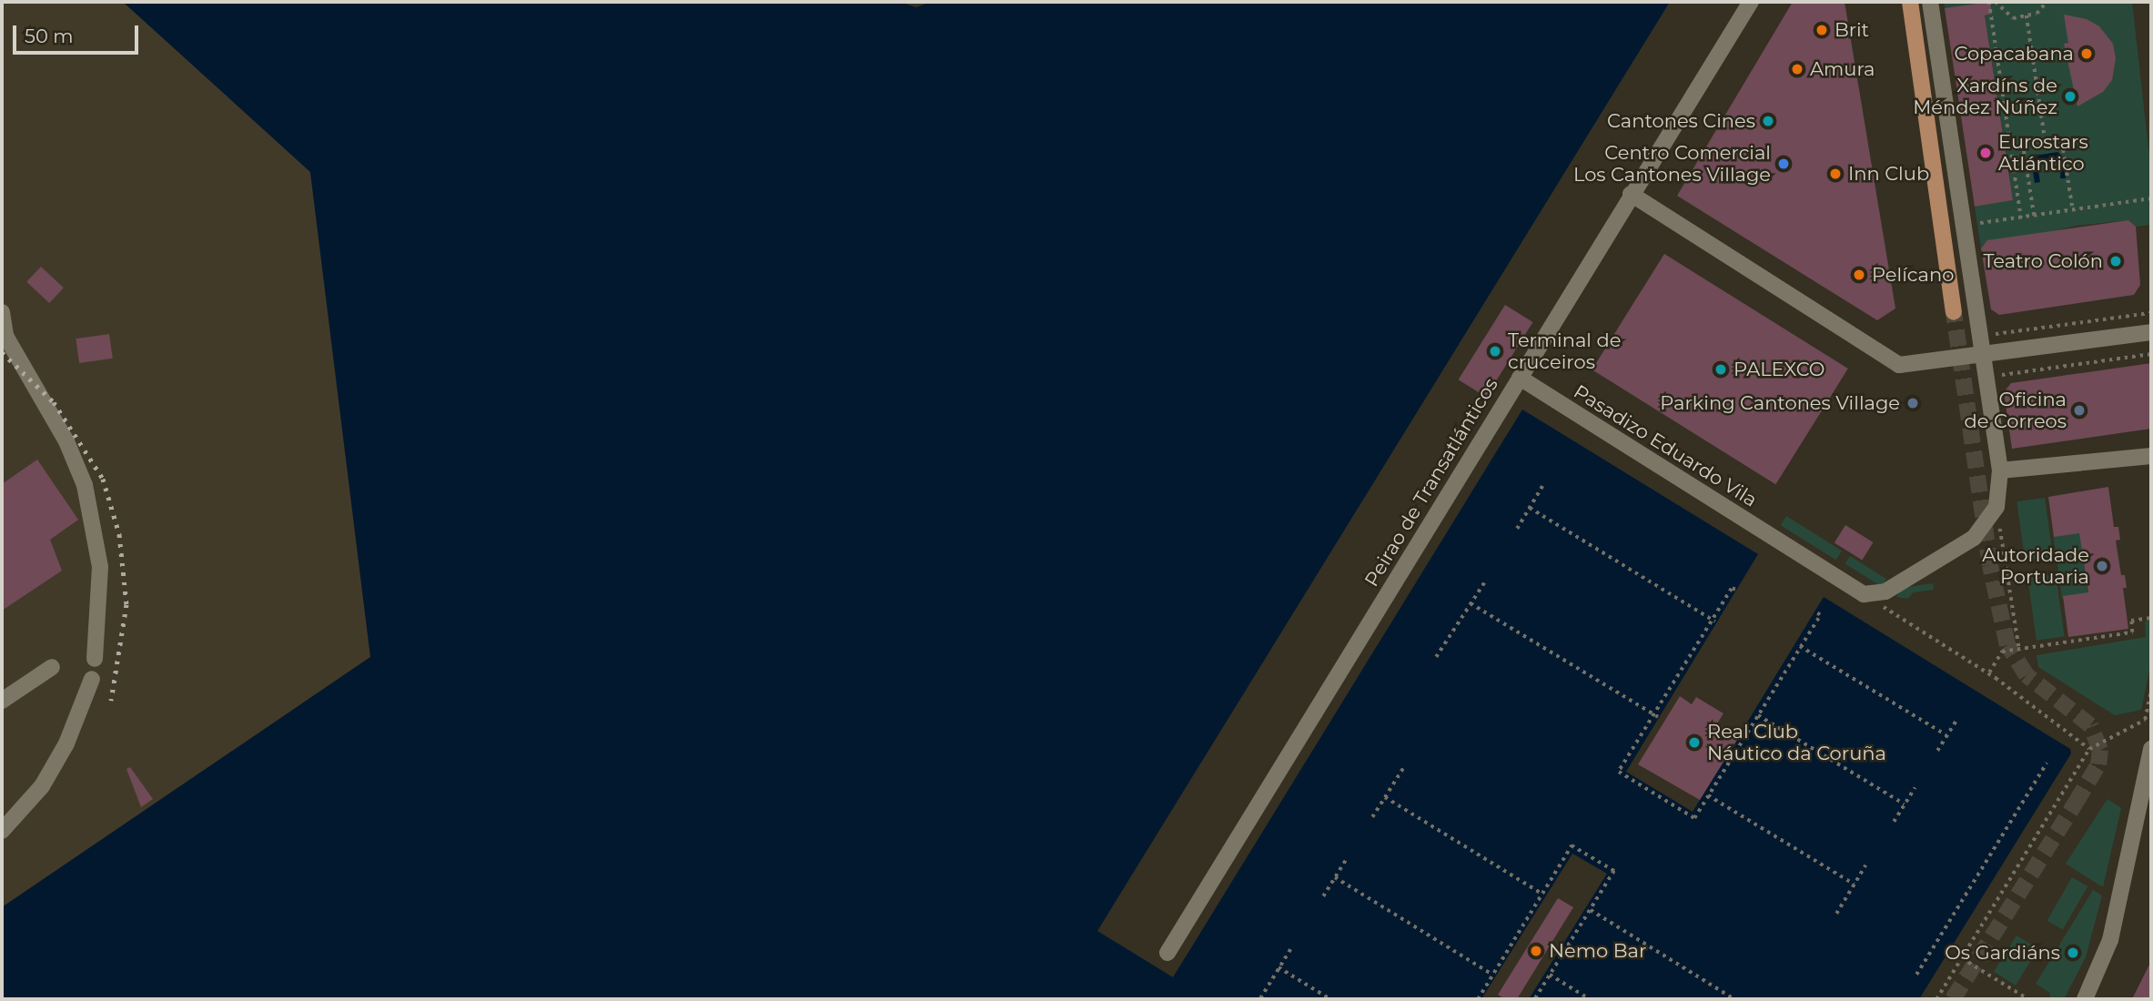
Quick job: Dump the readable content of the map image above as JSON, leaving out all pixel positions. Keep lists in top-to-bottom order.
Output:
{
  "streets": {
    "street": ["Pasadizo Eduardo Vila", "Peirao de Transatlánticos"]
  },
  "crossings": [
    ["Pasadizo Eduardo Vila", "Peirao de Transatlánticos"]
  ],
  "places": [
    "Brit",
    "Copacabana",
    "Amura",
    "Xardíns de Méndez Núñez",
    "Cantones Cines",
    "Eurostars Atlántico",
    "Centro Comercial Los Cantones Village",
    "Inn Club",
    "Teatro Colón",
    "Pelícano",
    "Terminal de cruceiros",
    "PALEXCO",
    "Parking Cantones Village",
    "Oficina de Correos",
    "Autoridade Portuaria",
    "Real Club Náutico da Coruña",
    "Nemo Bar",
    "Os Gardiáns"
  ],
  "scale_bar": "50 m"
}
